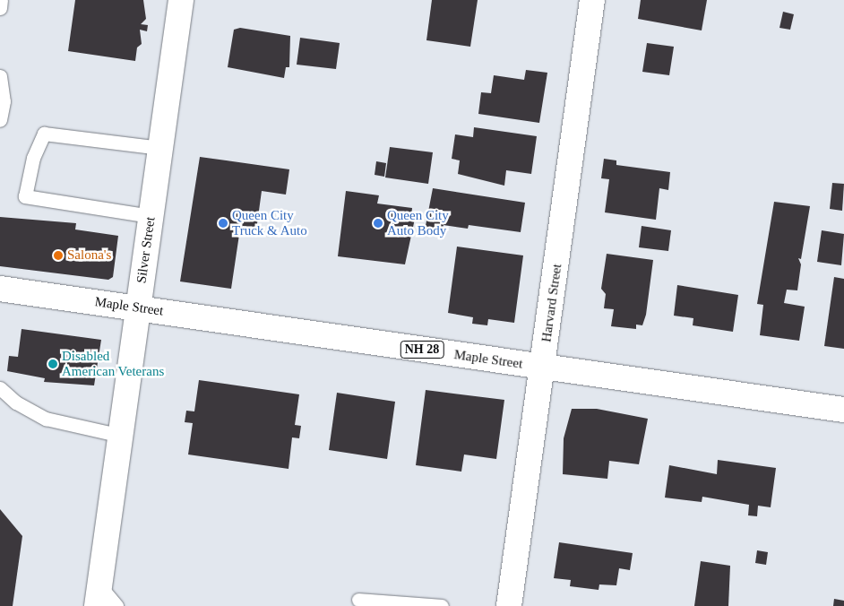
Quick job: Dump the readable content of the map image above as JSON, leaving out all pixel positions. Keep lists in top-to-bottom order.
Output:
{
  "streets": {
    "street": [
      "Silver Street",
      "Harvard Street",
      "Maple Street",
      "NH 28"
    ]
  },
  "crossings": [
    ["Silver Street", "Maple Street"],
    ["Harvard Street", "Maple Street"]
  ],
  "places": [
    "Queen City Truck & Auto",
    "Queen City Auto Body",
    "Salona's",
    "Disabled American Veterans"
  ]
}
